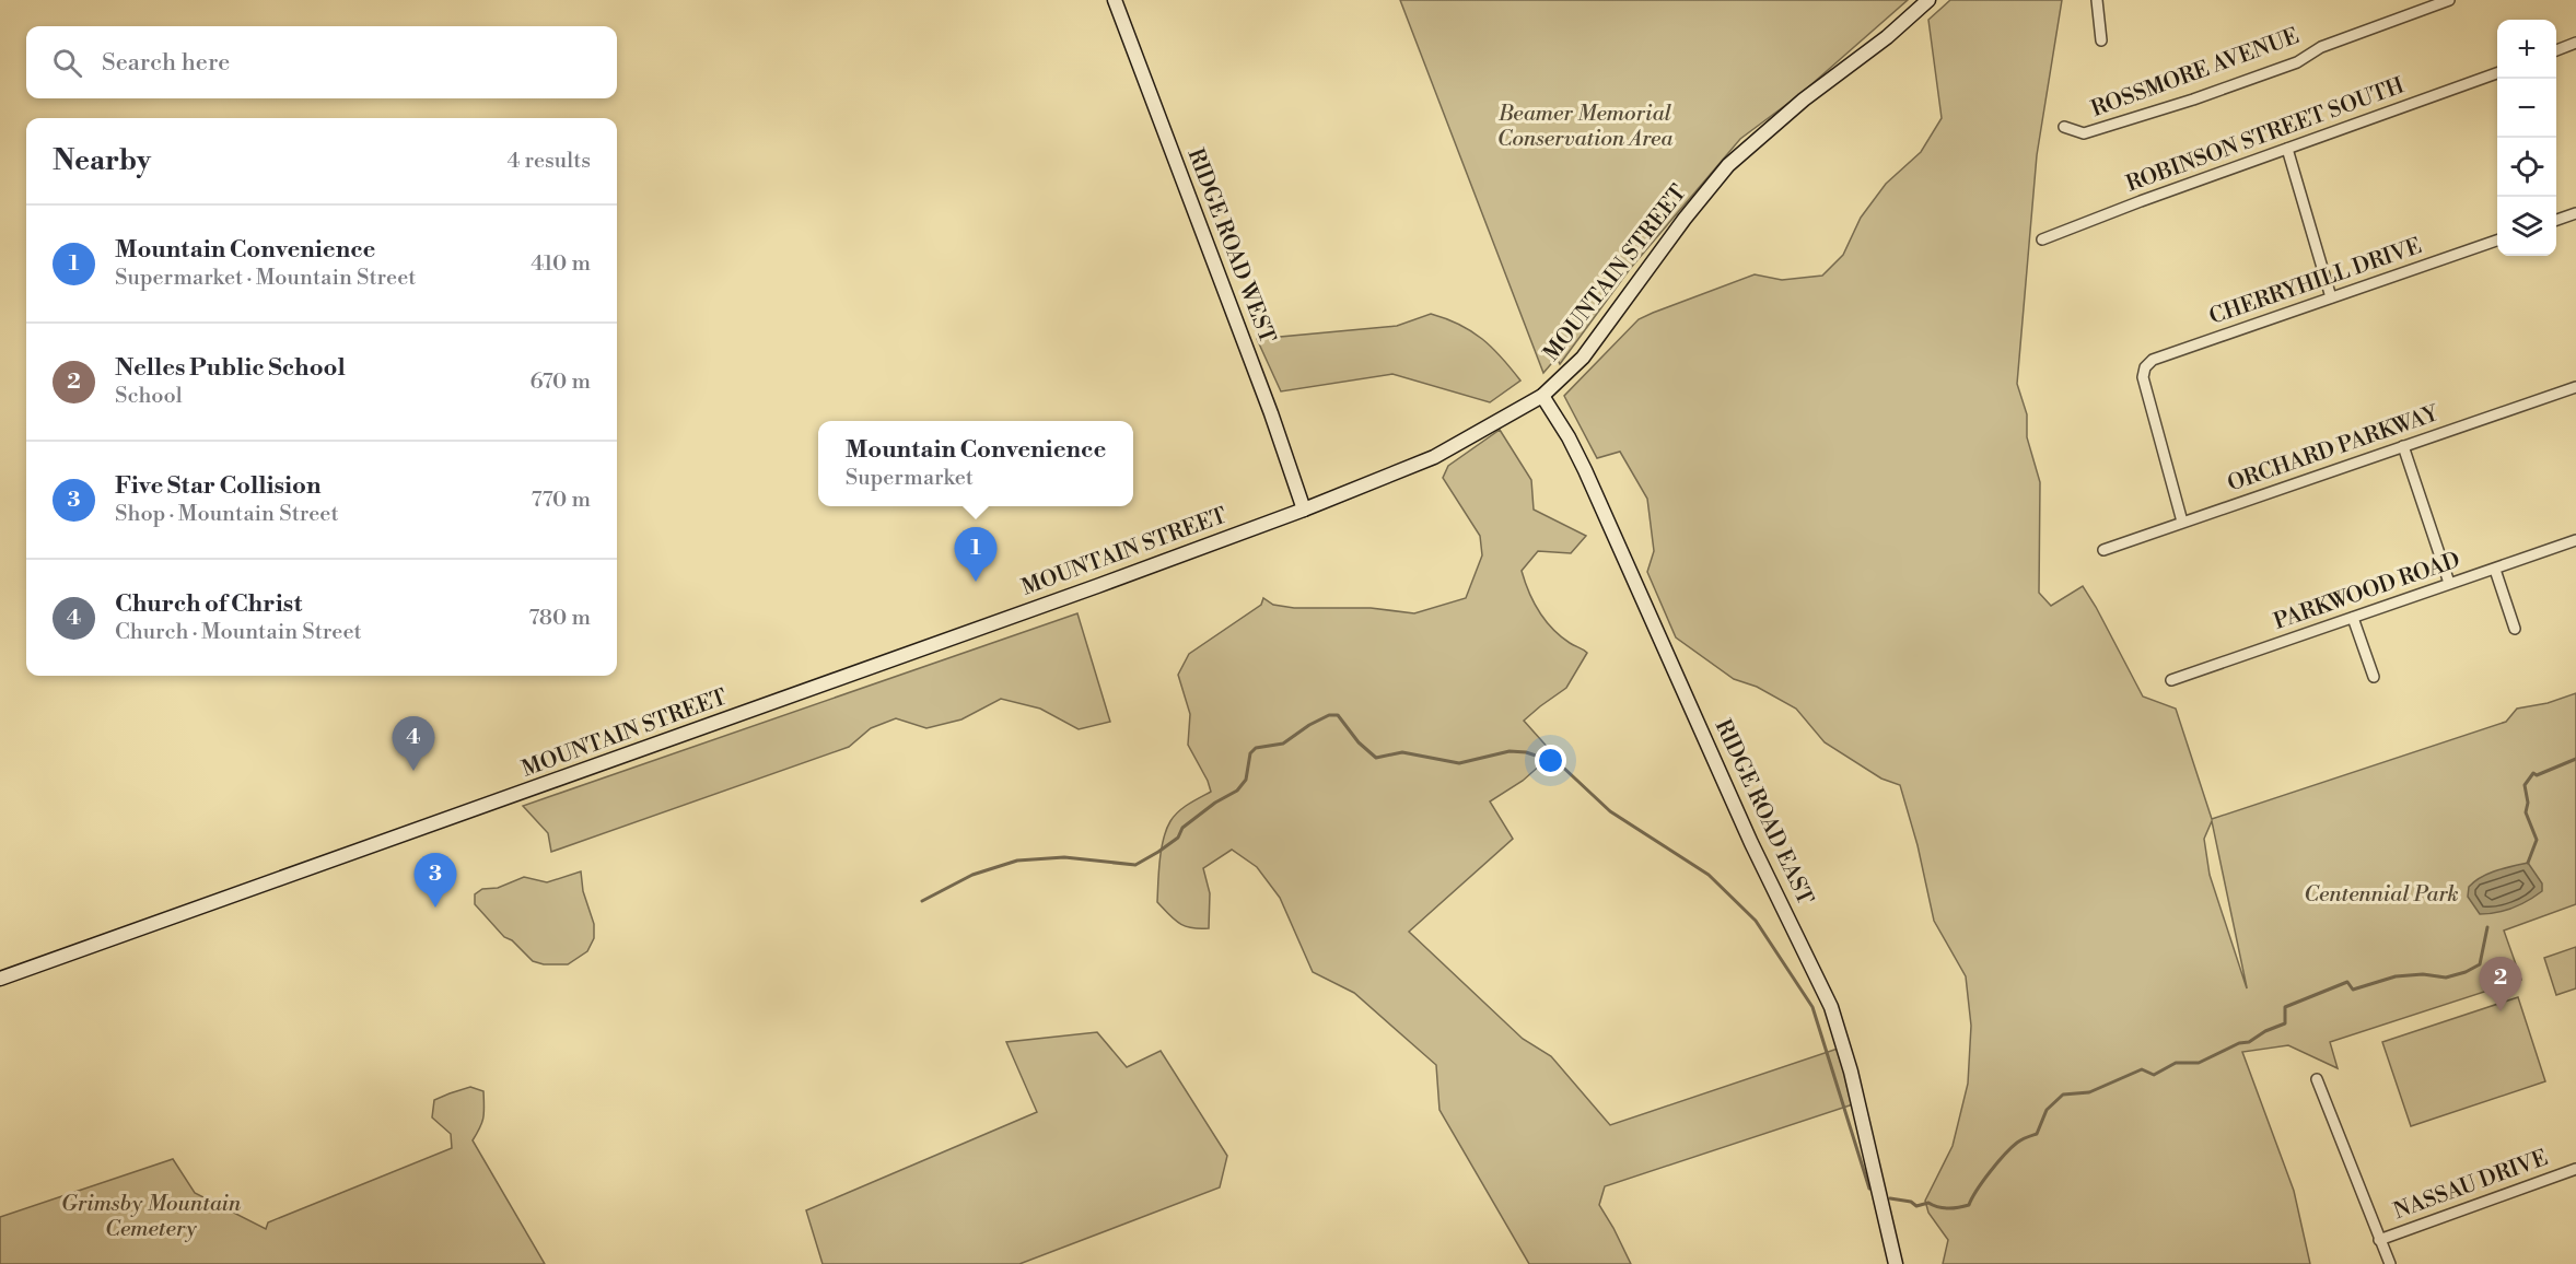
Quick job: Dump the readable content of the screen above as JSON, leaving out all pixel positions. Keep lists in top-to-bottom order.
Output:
{
  "streets": {
    "main road": ["RIDGE ROAD WEST", "MOUNTAIN STREET", "RIDGE ROAD EAST"],
    "street": [
      "ROSSMORE AVENUE",
      "ROBINSON STREET SOUTH",
      "CHERRYHILL DRIVE",
      "ORCHARD PARKWAY",
      "PARKWOOD ROAD",
      "NASSAU DRIVE"
    ]
  },
  "crossings": [
    ["RIDGE ROAD WEST", "MOUNTAIN STREET"],
    ["MOUNTAIN STREET", "RIDGE ROAD EAST"],
    ["CHERRYHILL DRIVE", "ORCHARD PARKWAY"]
  ],
  "parks": ["Beamer Memorial Conservation Area", "Centennial Park", "Grimsby Mountain Cemetery"],
  "page": {
    "map_buttons": ["+", "−"],
    "search": "Search here",
    "heading": ["Nearby", "4 results"],
    "list": [
      {
        "mark": "1",
        "name": "Mountain Convenience",
        "note": "Supermarket · Mountain Street",
        "value": "410 m"
      },
      {
        "mark": "2",
        "name": "Nelles Public School",
        "note": "School",
        "value": "670 m"
      },
      {
        "mark": "3",
        "name": "Five Star Collision",
        "note": "Shop · Mountain Street",
        "value": "770 m"
      },
      {
        "mark": "4",
        "name": "Church of Christ",
        "note": "Church · Mountain Street",
        "value": "780 m"
      }
    ],
    "popup": ["Mountain Convenience", "Supermarket"],
    "pins": [
      "1",
      "4",
      "3",
      "2"
    ]
  }
}
